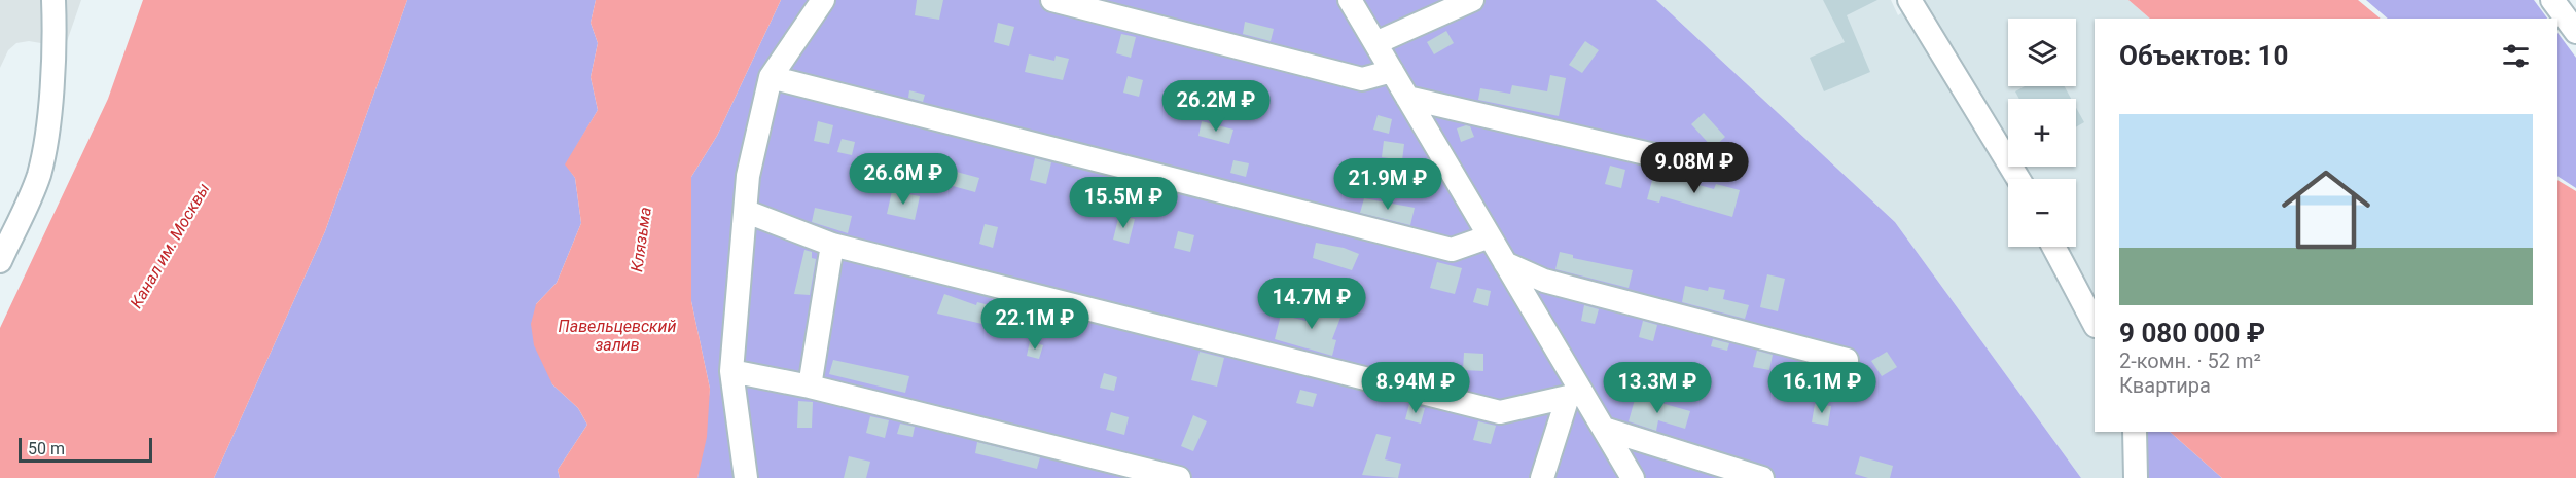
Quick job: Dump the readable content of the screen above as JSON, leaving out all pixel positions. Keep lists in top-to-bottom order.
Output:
{
  "water": ["Клязьма", "Канал им. Москвы", "Павельцевский залив"],
  "scale_bar": "50 m",
  "page": {
    "map_buttons": ["+", "−"],
    "heading": "Объектов: 10",
    "price": [
      "26.2M ₽",
      "9.08M ₽",
      "26.6M ₽",
      "21.9M ₽",
      "15.5M ₽",
      "14.7M ₽",
      "22.1M ₽",
      "8.94M ₽",
      "13.3M ₽",
      "16.1M ₽"
    ],
    "list": [
      {
        "name": "9 080 000 ₽",
        "note": "2-комн. · 52 m² · Квартира"
      }
    ],
    "scale": "50 m"
  }
}
